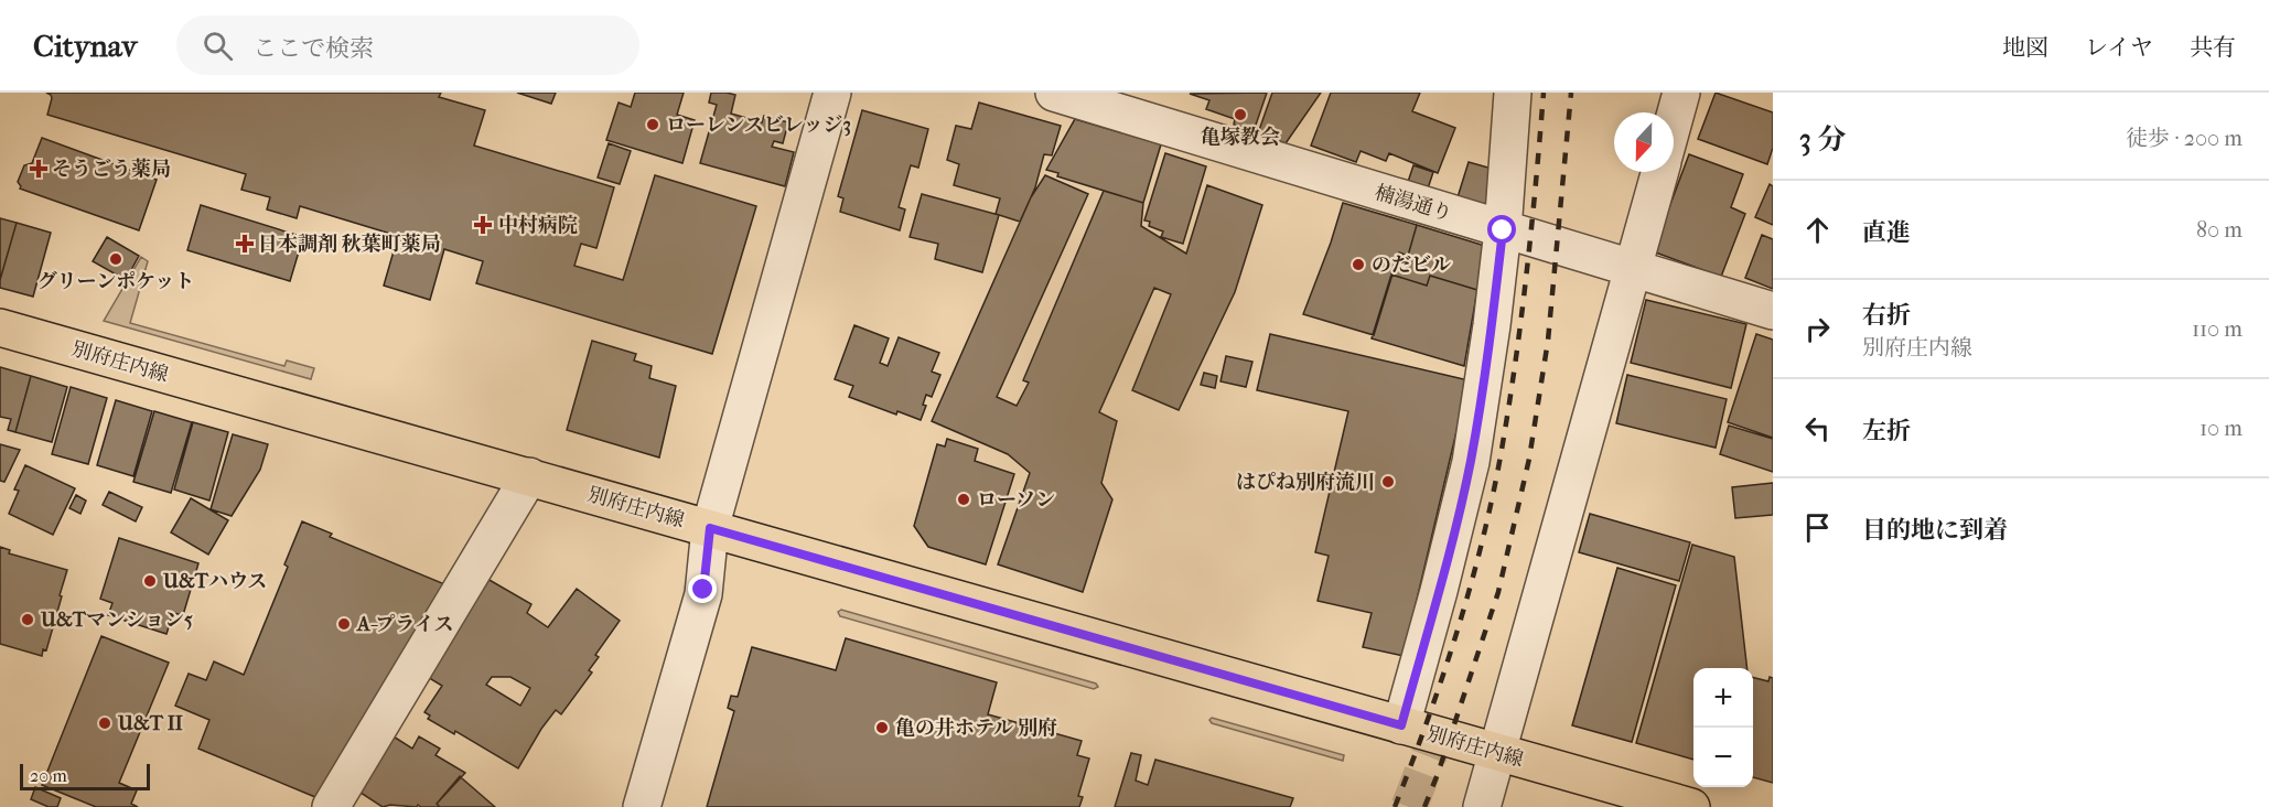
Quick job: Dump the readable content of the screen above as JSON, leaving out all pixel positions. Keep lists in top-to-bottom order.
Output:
{
  "streets": {
    "main road": ["別府庄内線"],
    "street": ["楠湯通り"]
  },
  "places": {
    "other": [
      "亀塚教会",
      "ローレンスビレッジ3",
      "グリーンポケット",
      "のだビル",
      "はぴね別府流川",
      "ローソン",
      "U&Tハウス",
      "U&Tマンション5",
      "A-プライス",
      "U&T II",
      "亀の井ホテル 別府"
    ],
    "health": ["そうごう薬局", "中村病院", "日本調剤 秋葉町薬局"]
  },
  "scale_bar": "20 m",
  "north": "bottom",
  "page": {
    "header": "Citynav",
    "search": "ここで検索",
    "nav": ["地図", "レイヤ", "共有"],
    "heading": ["3 分", "徒歩 · 200 m"],
    "list": [
      ["直進", "80 m"],
      ["右折", "別府庄内線", "110 m"],
      ["左折", "10 m"],
      "目的地に到着"
    ],
    "map_buttons": ["+", "−"],
    "scale": "20 m"
  }
}
